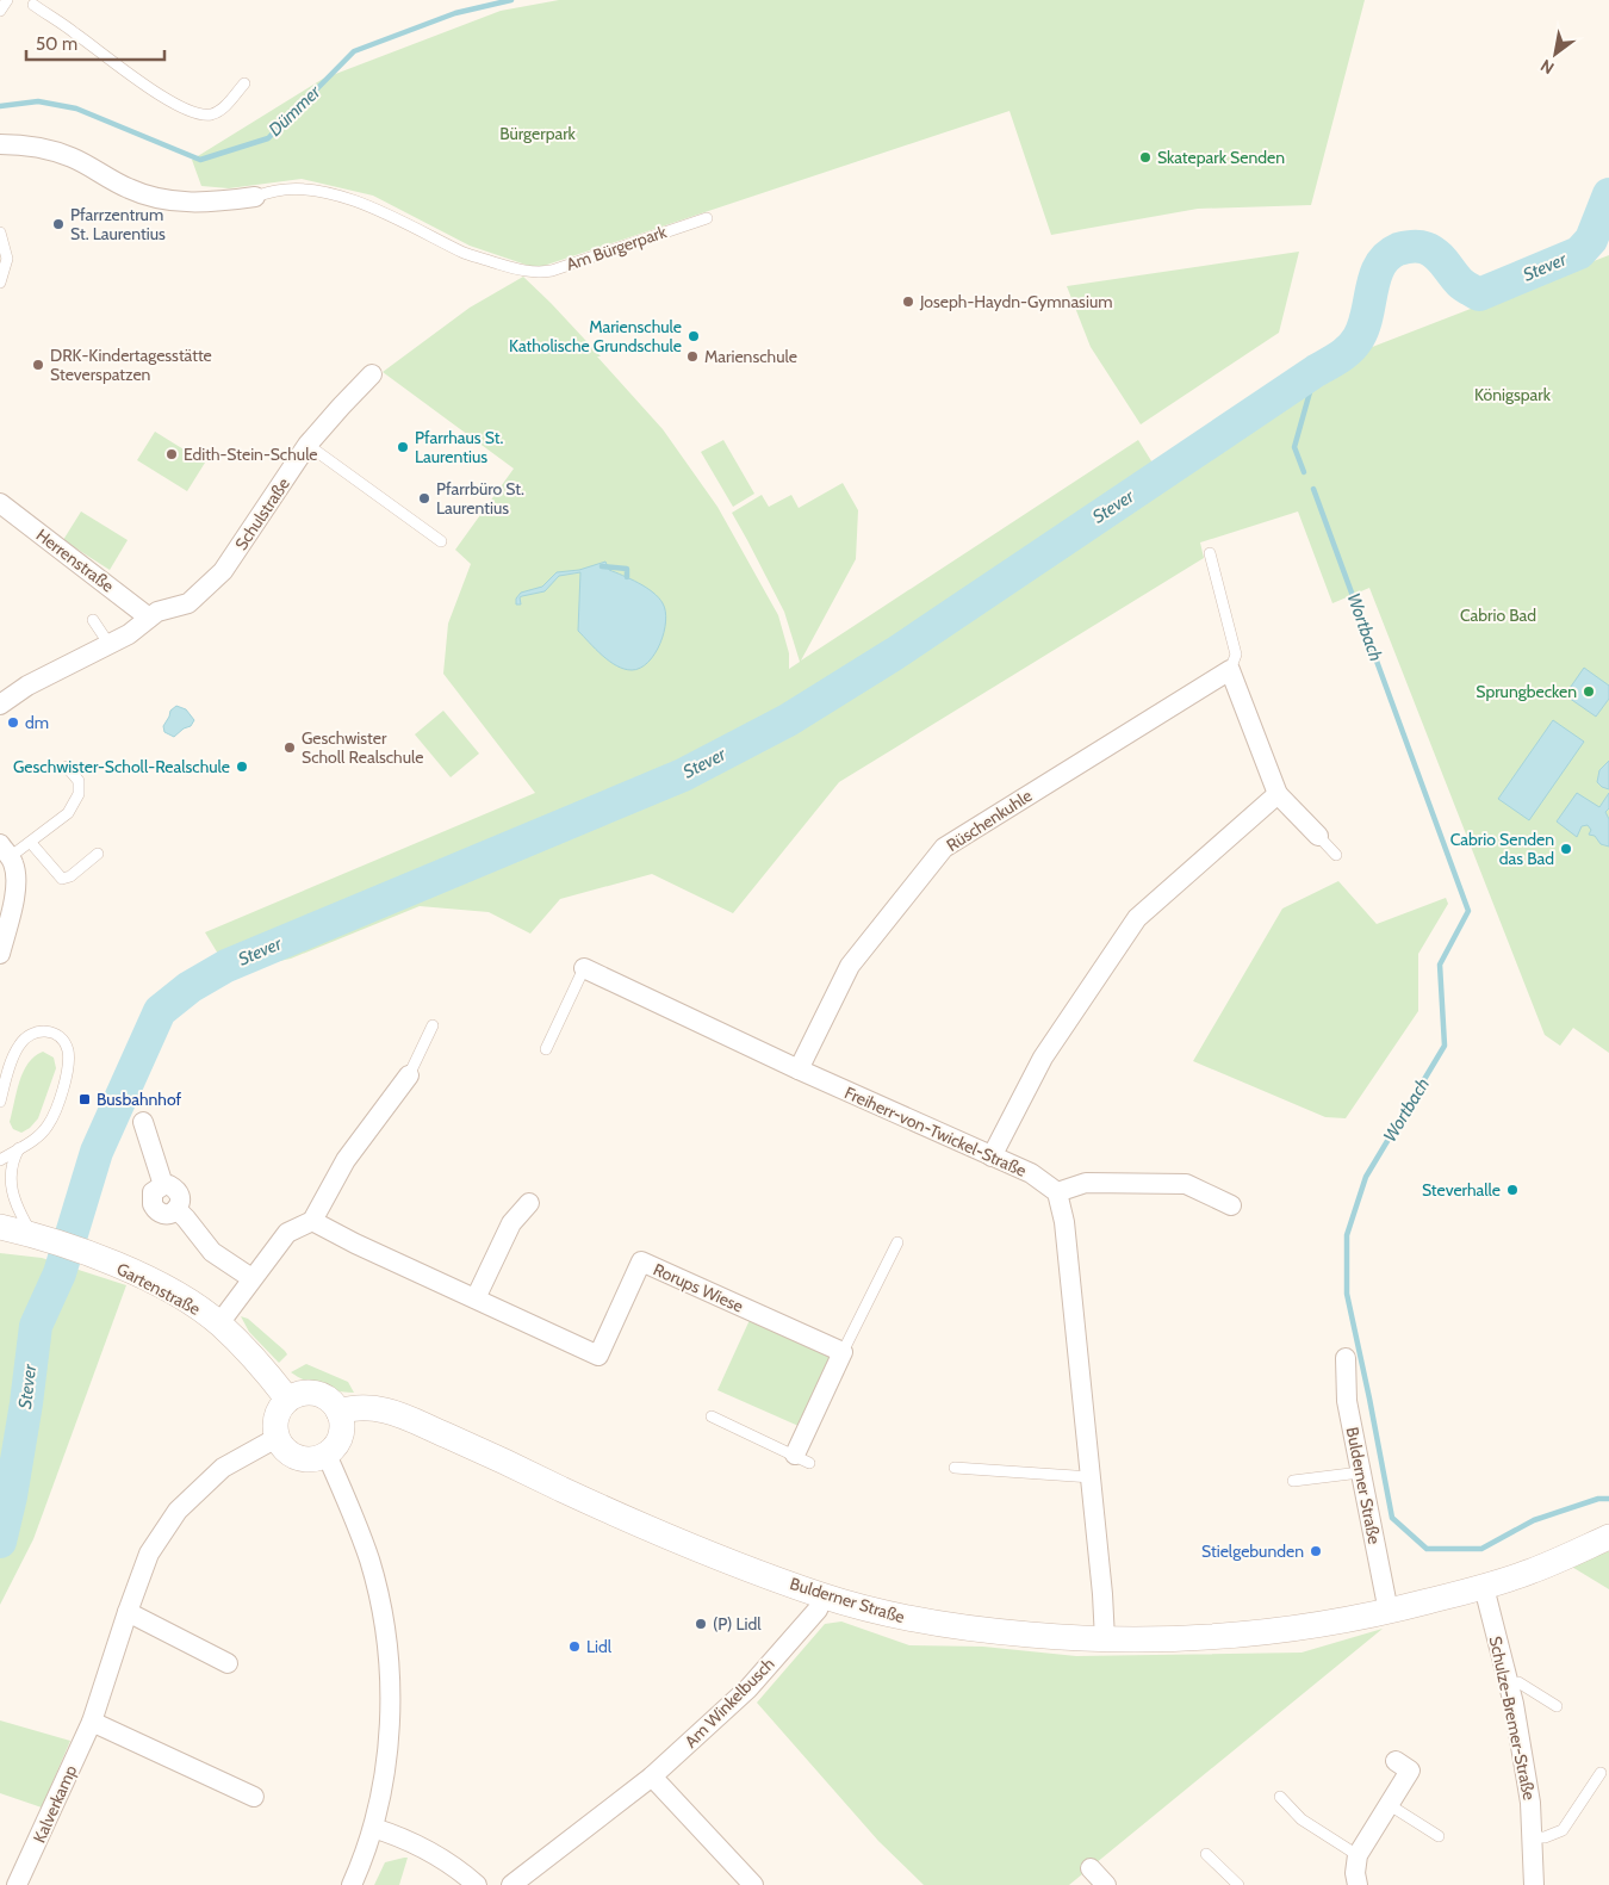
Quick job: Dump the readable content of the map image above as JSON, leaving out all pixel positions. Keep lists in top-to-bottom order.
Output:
{
  "streets": {
    "street": [
      "Schulstraße",
      "Herrenstraße",
      "Rüschenkuhle",
      "Freiherr-von-Twickel-Straße",
      "Rorups Wiese",
      "Gartenstraße",
      "Bulderner Straße",
      "Am Winkelbusch",
      "Schulze-Bremer-Straße",
      "Kalverkamp"
    ],
    "lane": ["Am Bürgerpark"]
  },
  "crossings": [
    ["Schulstraße", "Herrenstraße"],
    ["Rüschenkuhle", "Freiherr-von-Twickel-Straße"],
    ["Gartenstraße", "Bulderner Straße"],
    ["Gartenstraße", "Kalverkamp"],
    ["Bulderner Straße", "Am Winkelbusch"],
    ["Bulderner Straße", "Schulze-Bremer-Straße"],
    ["Bulderner Straße", "Kalverkamp"]
  ],
  "water": ["Dümmer", "Stever", "Wortbach"],
  "parks": ["Bürgerpark", "Königspark", "Cabrio Bad"],
  "places": {
    "other": [
      "Skatepark Senden",
      "Pfarrzentrum St. Laurentius",
      "Joseph-Haydn-Gymnasium",
      "Marienschule Katholische Grundschule",
      "Marienschule",
      "DRK-Kindertagesstätte Steverspatzen",
      "Pfarrhaus St. Laurentius",
      "Edith-Stein-Schule",
      "Pfarrbüro St. Laurentius",
      "Sprungbecken",
      "dm",
      "Geschwister Scholl Realschule",
      "Geschwister-Scholl-Realschule",
      "Cabrio Senden das Bad",
      "Steverhalle",
      "Stielgebunden",
      "(P) Lidl",
      "Lidl"
    ],
    "transit": ["Busbahnhof"]
  },
  "scale_bar": "50 m",
  "north": "bottom left"
}
